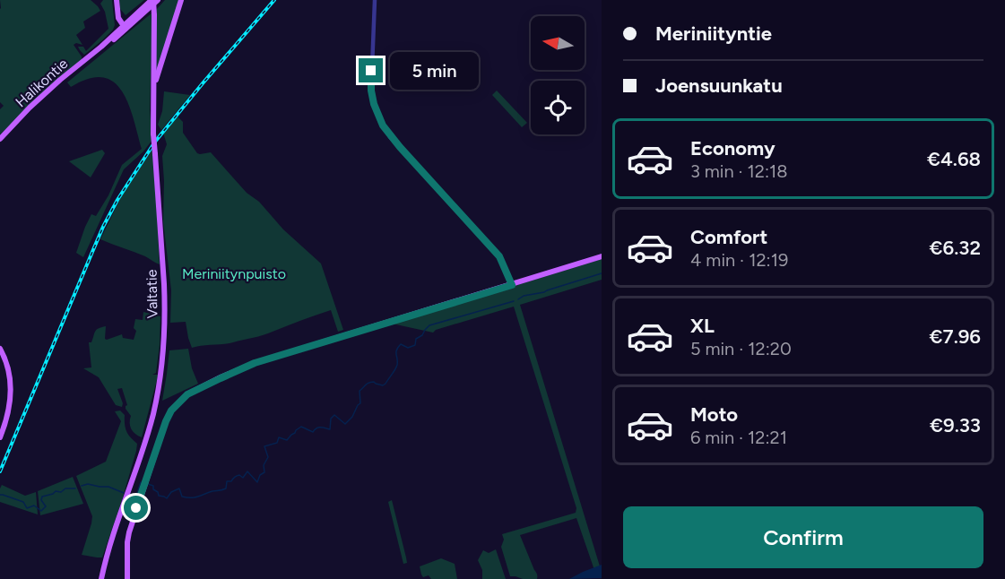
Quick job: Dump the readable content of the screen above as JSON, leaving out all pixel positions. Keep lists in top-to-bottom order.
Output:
{
  "streets": {
    "main road": ["Halikontie", "Valtatie"]
  },
  "parks": ["Meriniitynpuisto"],
  "north": "left",
  "page": {
    "banner": ["Meriniityntie", "Joensuunkatu"],
    "bubble": "5 min",
    "list": [
      {
        "name": "Economy",
        "note": "3 min · 12:18",
        "value": "€4.68"
      },
      {
        "name": "Comfort",
        "note": "4 min · 12:19",
        "value": "€6.32"
      },
      {
        "name": "XL",
        "note": "5 min · 12:20",
        "value": "€7.96"
      },
      {
        "name": "Moto",
        "note": "6 min · 12:21",
        "value": "€9.33"
      }
    ],
    "buttons": "Confirm"
  }
}
